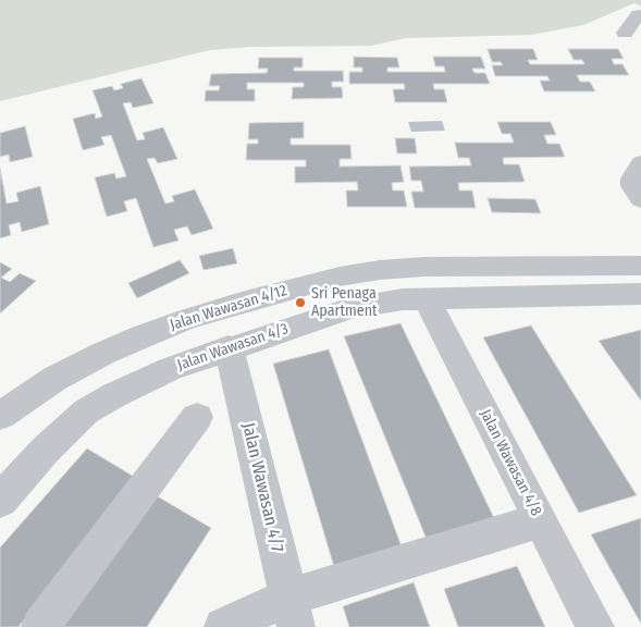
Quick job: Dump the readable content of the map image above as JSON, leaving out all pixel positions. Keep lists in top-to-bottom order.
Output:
{
  "streets": {
    "street": [
      "Jalan Wawasan 4/12",
      "Jalan Wawasan 4/3",
      "Jalan Wawasan 4/8",
      "Jalan Wawasan 4/7"
    ]
  },
  "crossings": [
    ["Jalan Wawasan 4/3", "Jalan Wawasan 4/8"],
    ["Jalan Wawasan 4/3", "Jalan Wawasan 4/7"]
  ],
  "places": ["Sri Penaga Apartment"]
}
